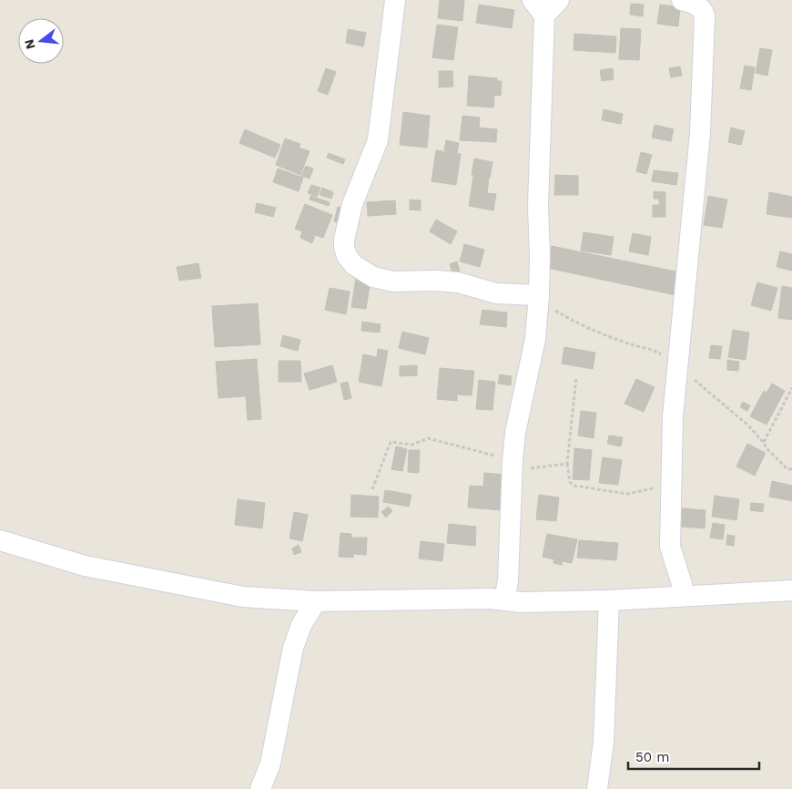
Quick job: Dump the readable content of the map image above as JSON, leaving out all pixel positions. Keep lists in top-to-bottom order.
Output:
{
  "scale_bar": "50 m",
  "north": "left"
}
